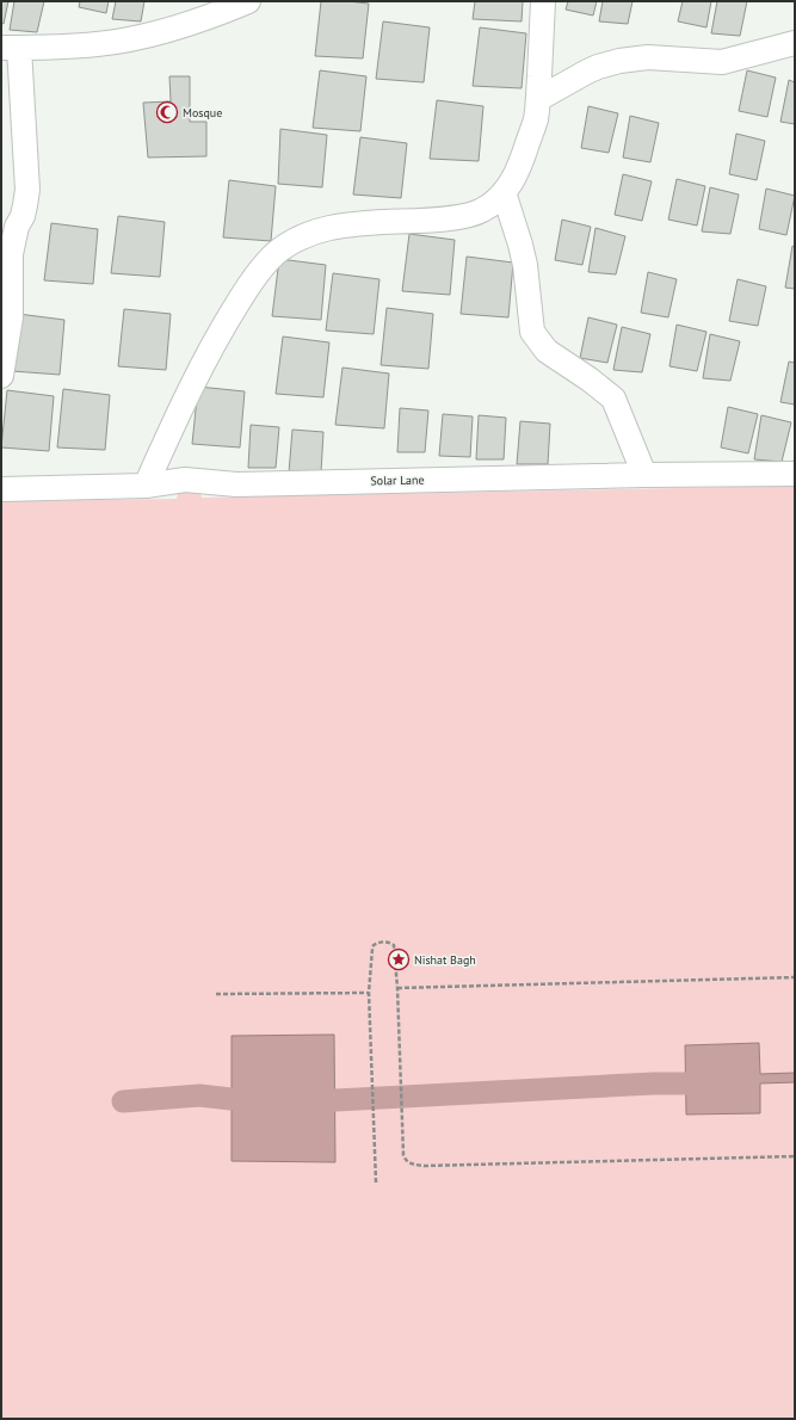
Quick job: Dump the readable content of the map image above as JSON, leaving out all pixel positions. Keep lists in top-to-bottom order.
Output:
{
  "streets": {
    "street": ["Solar Lane"]
  },
  "places": {
    "mosque": ["Mosque"],
    "place": ["Nishat Bagh"]
  }
}
